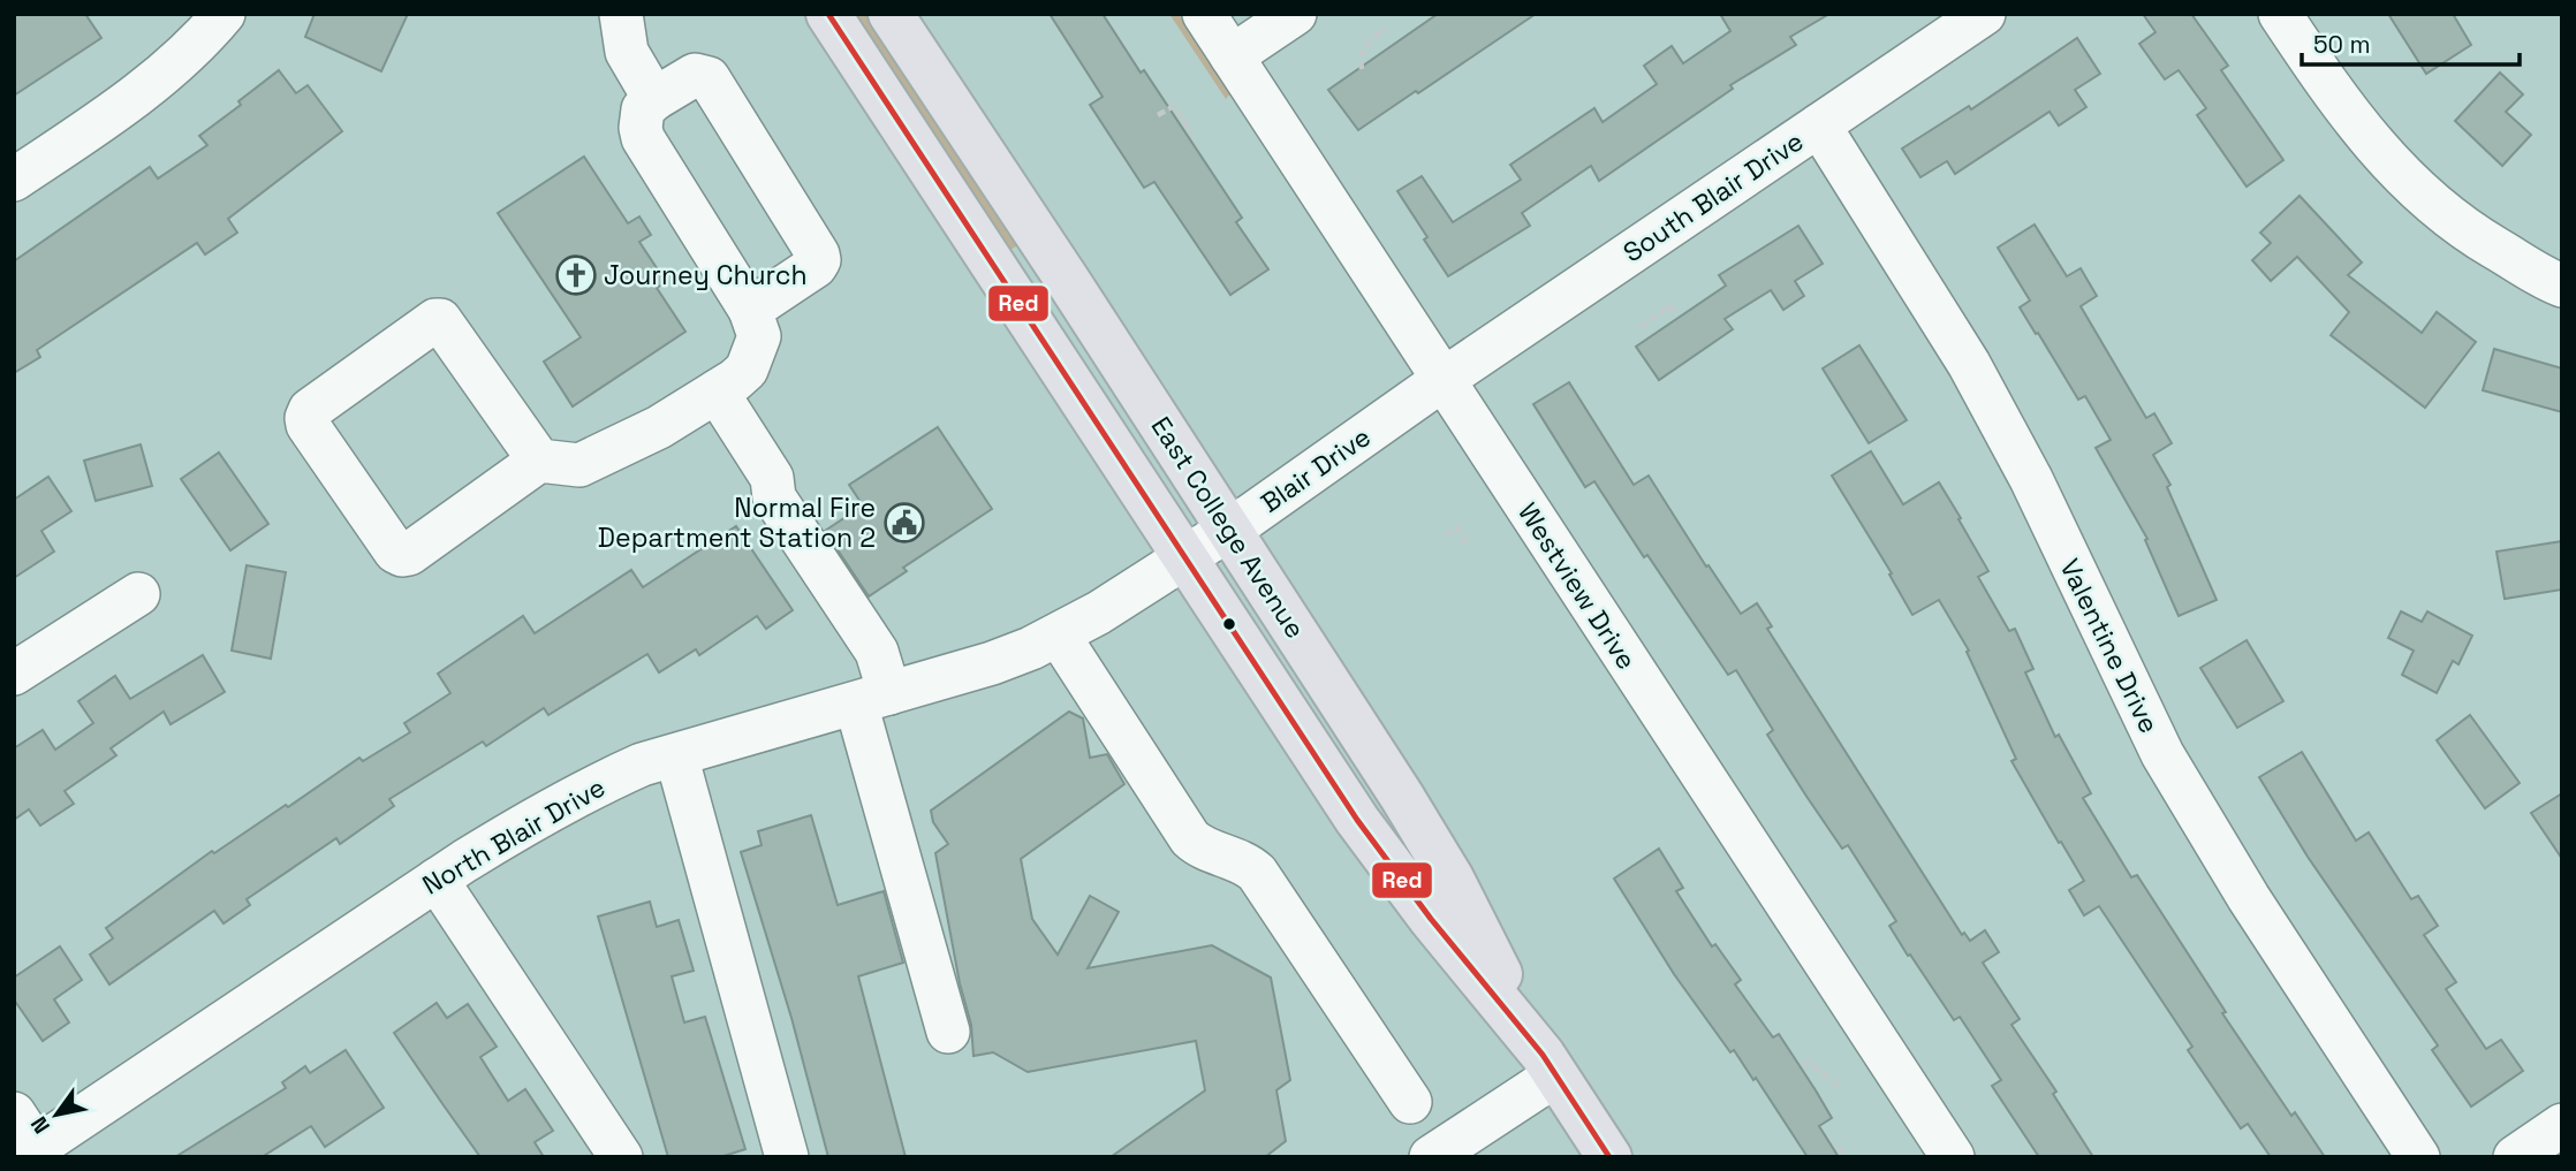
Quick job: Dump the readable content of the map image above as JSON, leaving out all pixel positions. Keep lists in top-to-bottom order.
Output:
{
  "streets": {
    "main road": ["East College Avenue"],
    "street": [
      "South Blair Drive",
      "Blair Drive",
      "Westview Drive",
      "Valentine Drive",
      "North Blair Drive"
    ]
  },
  "crossings": [
    ["South Blair Drive", "Blair Drive"],
    ["South Blair Drive", "Westview Drive"],
    ["South Blair Drive", "Valentine Drive"],
    ["Blair Drive", "East College Avenue"],
    ["Blair Drive", "Westview Drive"],
    ["Blair Drive", "North Blair Drive"],
    ["East College Avenue", "North Blair Drive"]
  ],
  "places": {
    "church": ["Journey Church"],
    "public building": ["Normal Fire Department Station 2"]
  },
  "lines": ["transit line Red"],
  "scale_bar": "50 m",
  "north": "bottom left"
}
